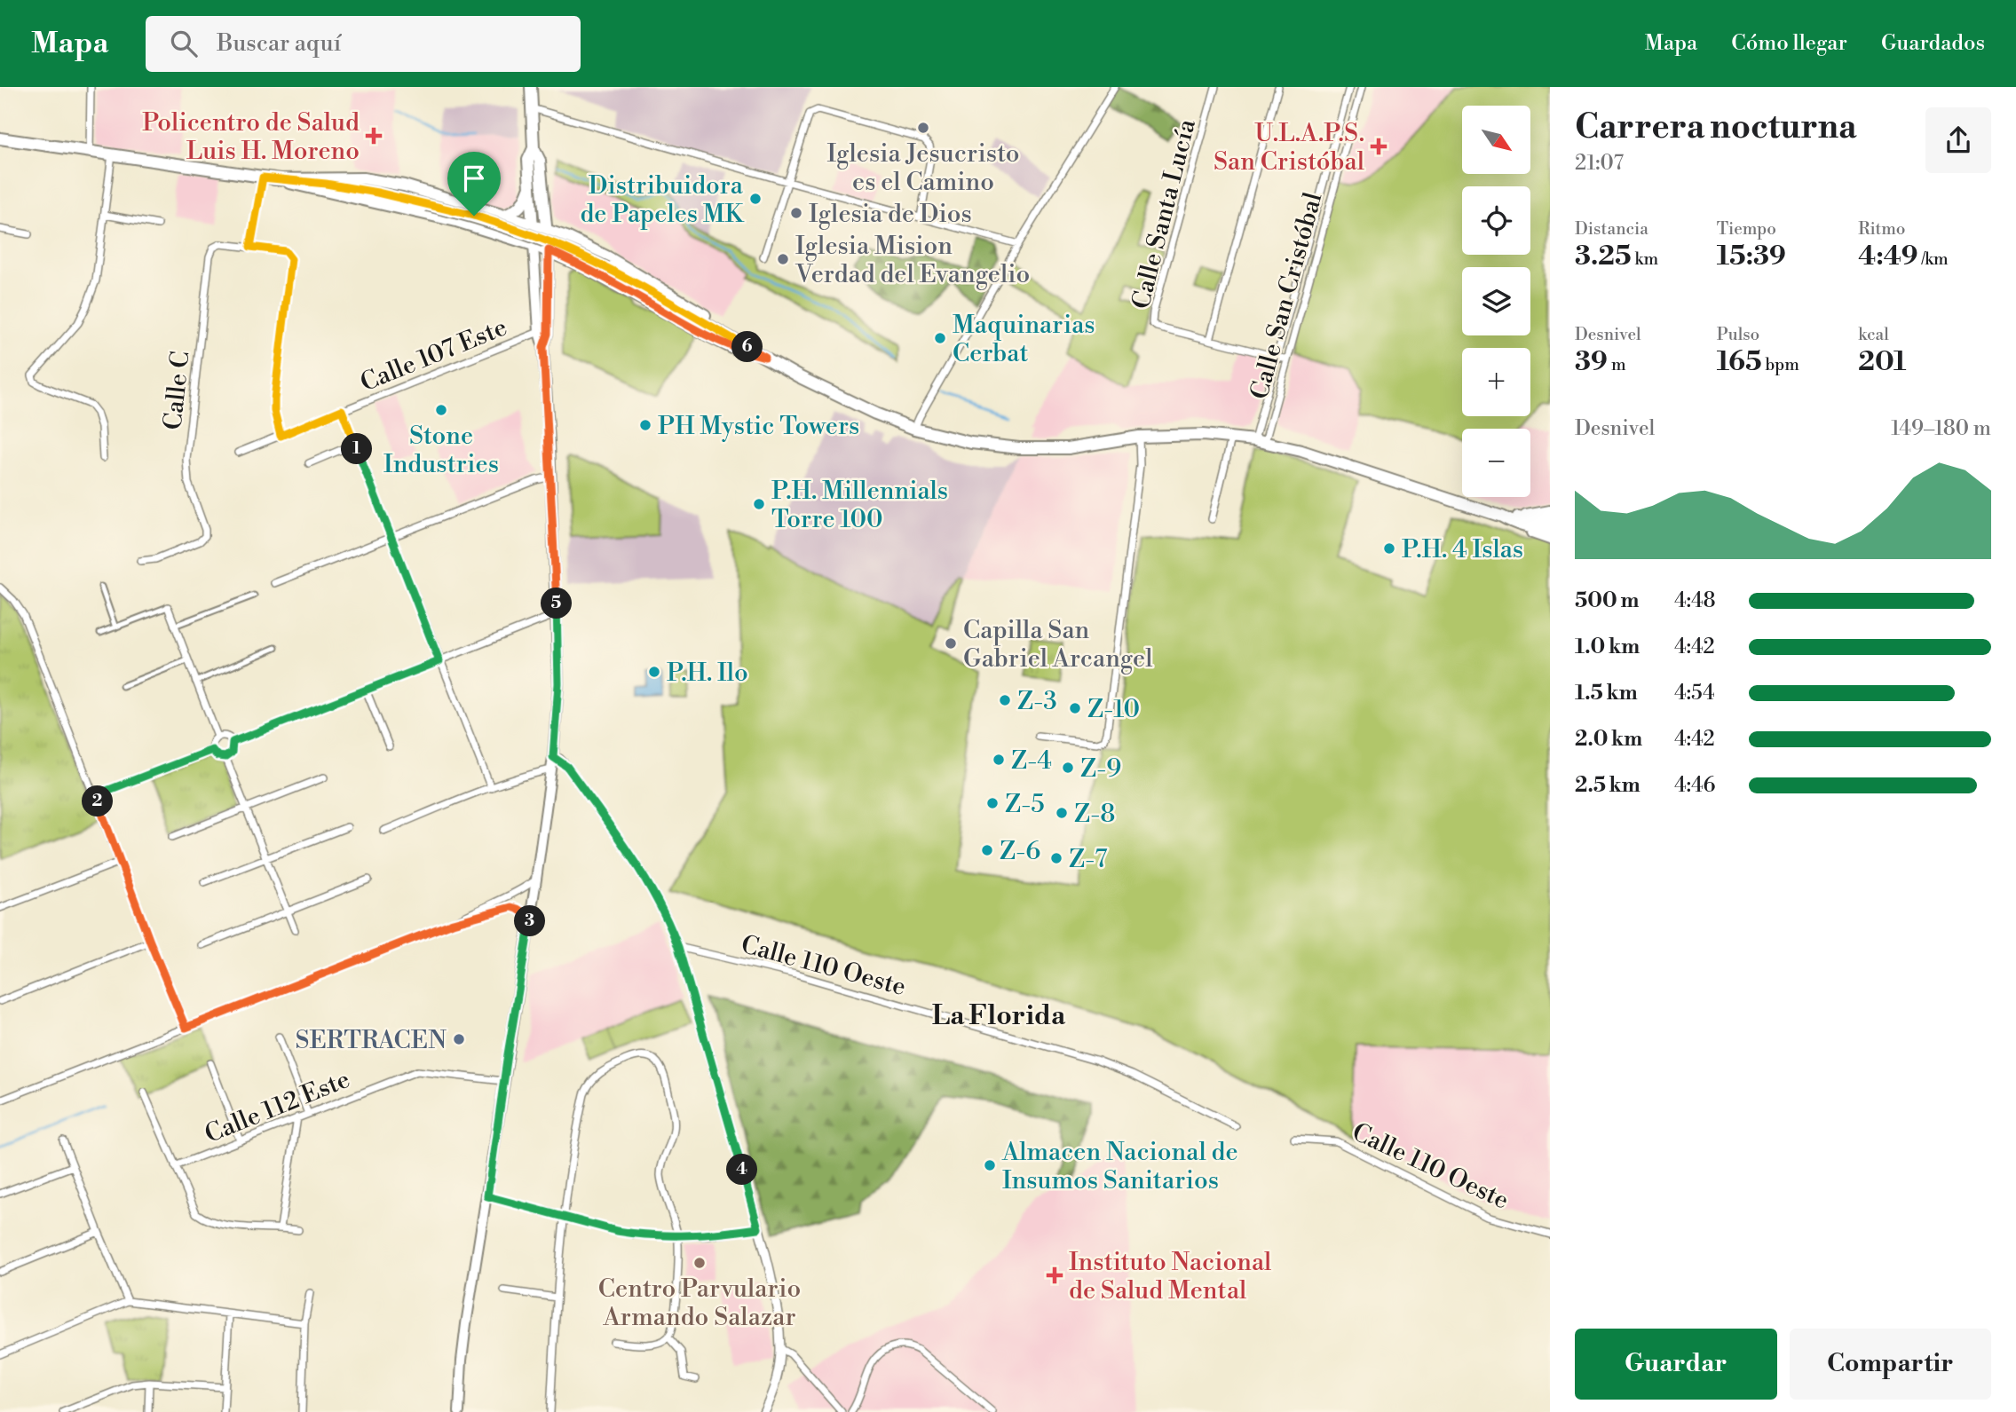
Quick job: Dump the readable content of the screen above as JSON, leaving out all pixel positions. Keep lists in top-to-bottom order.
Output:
{
  "streets": {
    "street": [
      "Calle Santa Lucía",
      "Calle San Cristóbal",
      "Calle 107 Este",
      "Calle C",
      "Calle 110 Oeste",
      "Calle 112 Este"
    ]
  },
  "crossings": [
    ["Calle Santa Lucía", "Calle San Cristóbal"]
  ],
  "districts": ["La Florida"],
  "places": {
    "other": [
      "Iglesia Jesucristo es el Camino",
      "Distribuidora de Papeles MK",
      "Iglesia de Dios",
      "Iglesia Mision Verdad del Evangelio",
      "Maquinarias Cerbat",
      "Stone Industries",
      "PH Mystic Towers",
      "P.H. Millennials Torre 100",
      "P.H. 4 Islas",
      "Capilla San Gabriel Arcangel",
      "P.H. Ilo",
      "Z-3",
      "Z-10",
      "Z-4",
      "Z-9",
      "Z-5",
      "Z-8",
      "Z-6",
      "Z-7",
      "SERTRACEN",
      "Almacen Nacional de Insumos Sanitarios",
      "Centro Parvulario Armando Salazar"
    ],
    "health": ["Policentro de Salud Luis H. Moreno", "U.L.A.P.S. San Cristóbal", "Instituto Nacional de Salud Mental"]
  },
  "north": "bottom right",
  "page": {
    "header": "Mapa",
    "search": "Buscar aquí",
    "nav": ["Mapa", "Cómo llegar", "Guardados"],
    "heading": ["Carrera nocturna", "21:07"],
    "map_buttons": ["+", "−"],
    "stats": [
      ["Distancia", "3.25 km"],
      ["Tiempo", "15:39"],
      ["Ritmo", "4:49 /km"],
      ["Desnivel", "39 m"],
      ["Pulso", "165 bpm"],
      ["kcal", "201"]
    ],
    "pins": [
      "6",
      "1",
      "5",
      "2",
      "3",
      "4"
    ],
    "chart": ["Desnivel", "149–180 m"],
    "list": [
      {
        "name": "500 m",
        "note": "4:48"
      },
      {
        "name": "1.0 km",
        "note": "4:42"
      },
      {
        "name": "1.5 km",
        "note": "4:54"
      },
      {
        "name": "2.0 km",
        "note": "4:42"
      },
      {
        "name": "2.5 km",
        "note": "4:46"
      }
    ],
    "buttons": ["Guardar", "Compartir"]
  }
}
